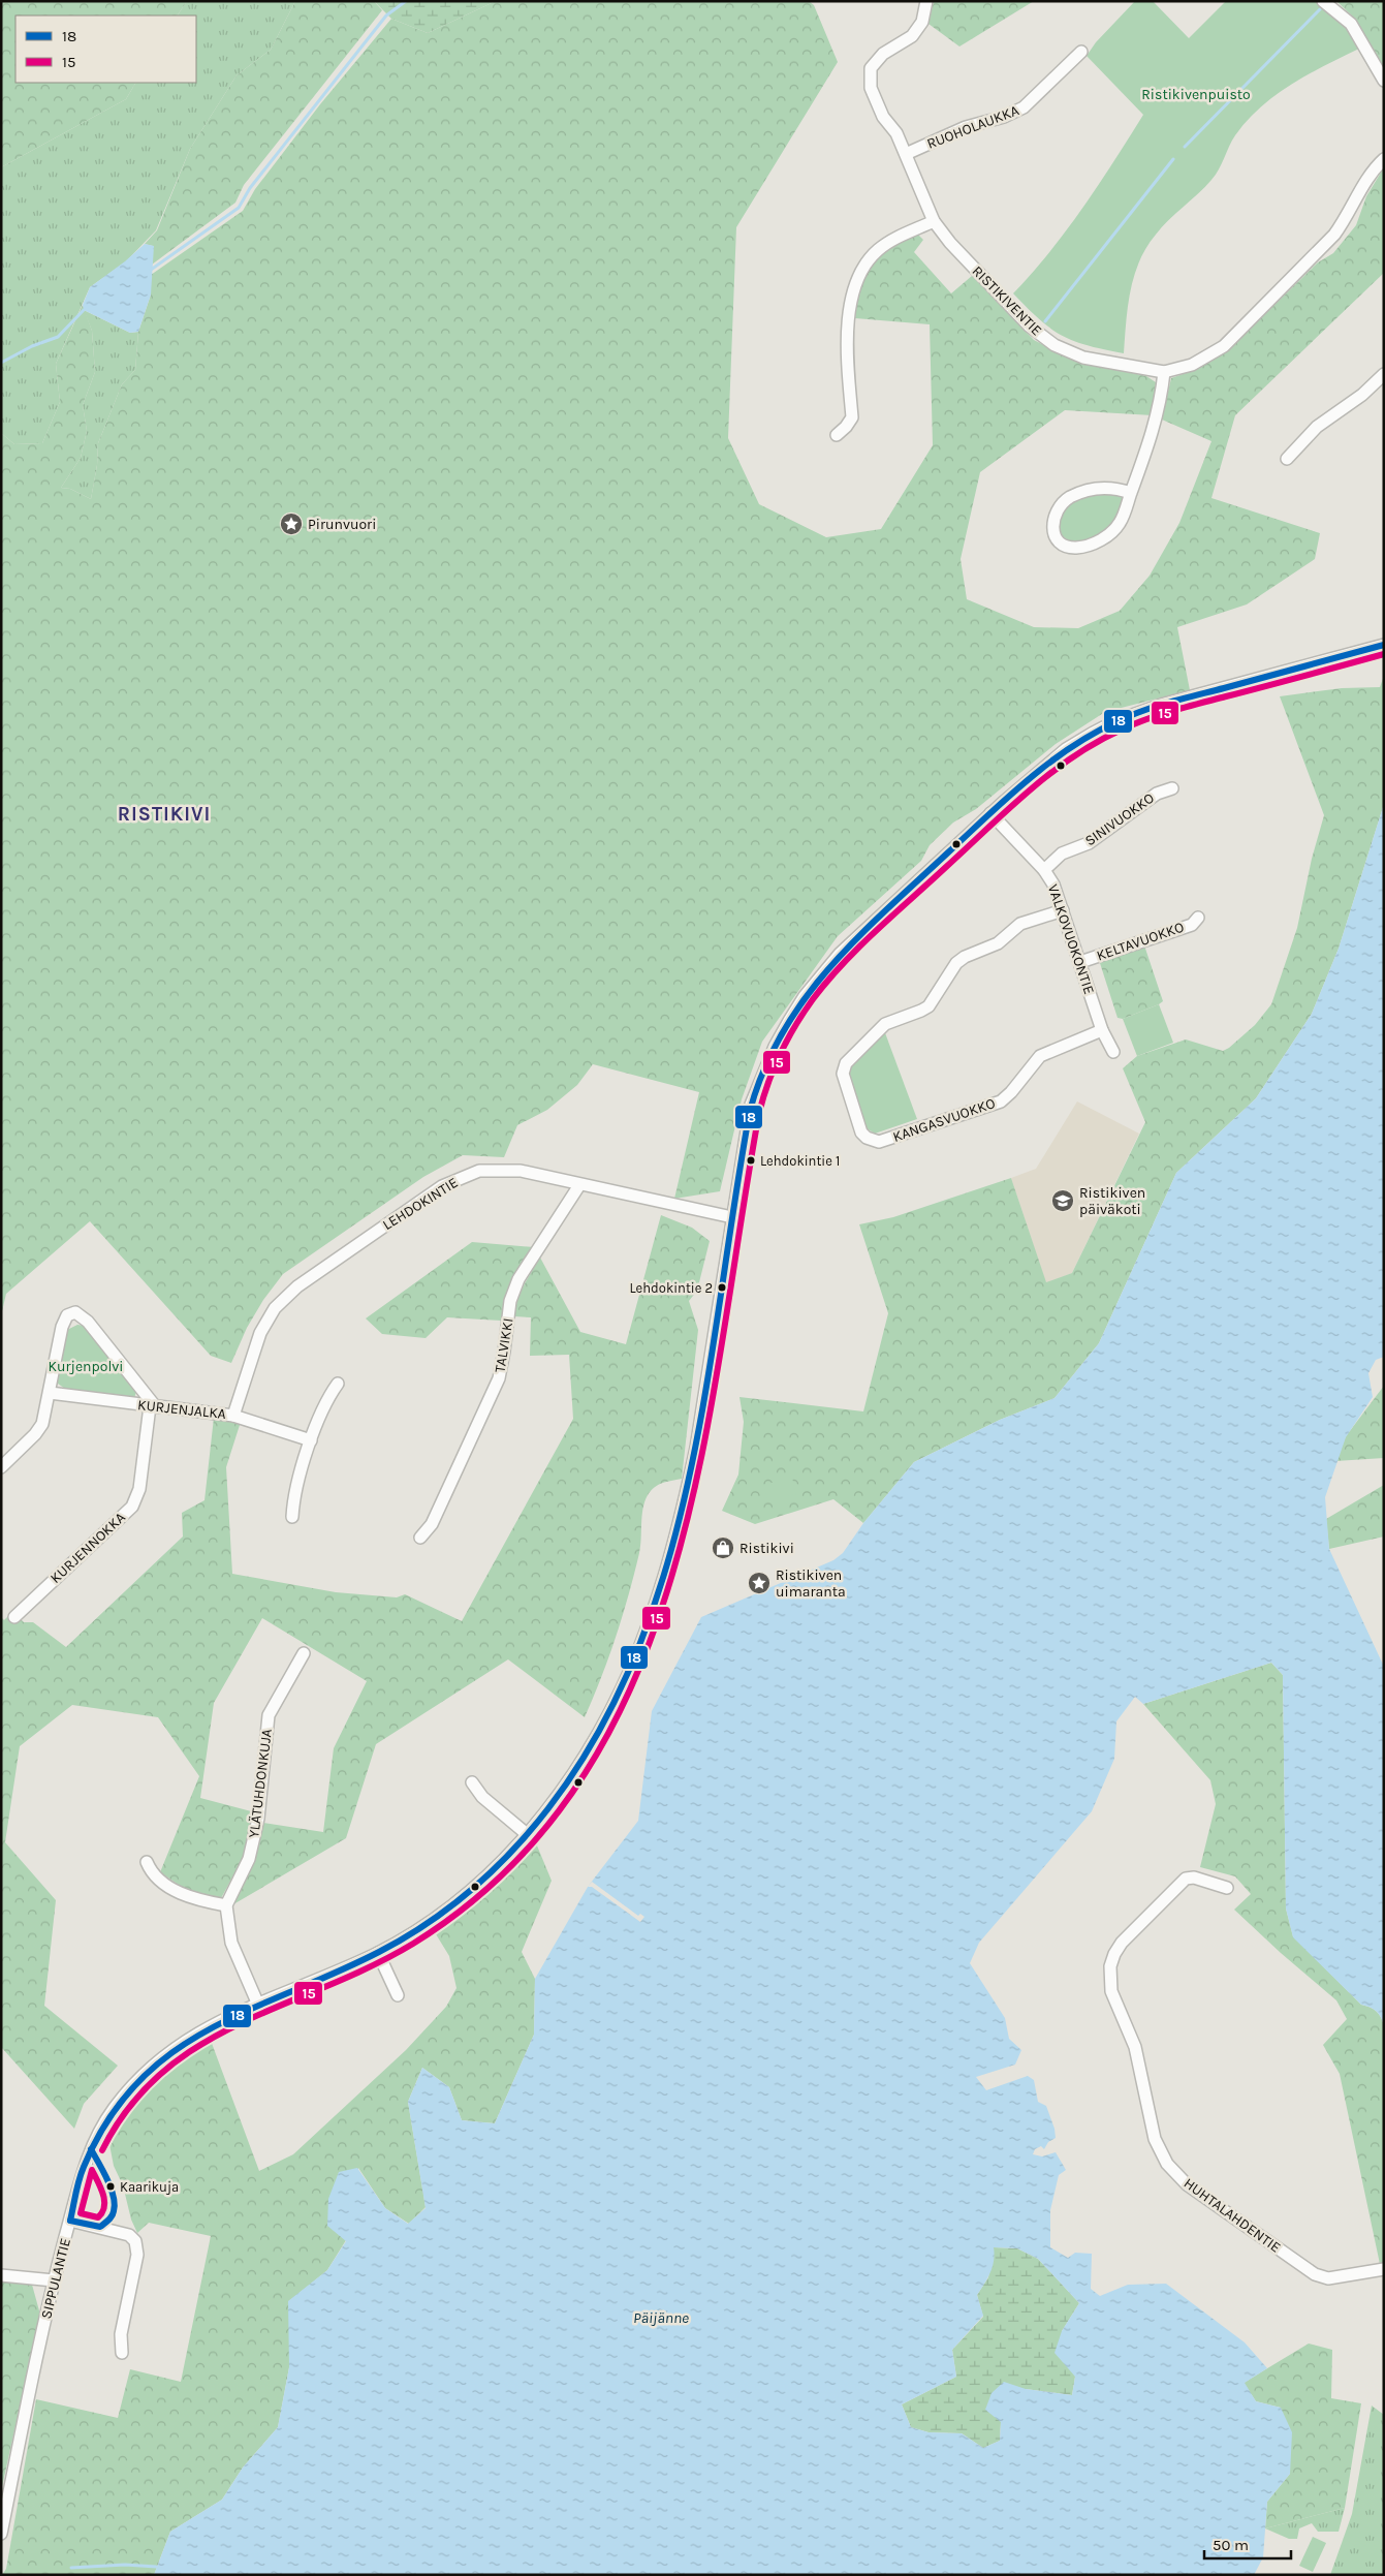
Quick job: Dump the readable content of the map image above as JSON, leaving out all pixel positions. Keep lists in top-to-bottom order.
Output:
{
  "streets": {
    "street": [
      "RUOHOLAUKKA",
      "RISTIKIVENTIE",
      "SINIVUOKKO",
      "VALKOVUOKONTIE",
      "KELTAVUOKKO",
      "KANGASVUOKKO",
      "LEHDOKINTIE",
      "TALVIKKI",
      "KURJENJALKA",
      "KURJENNOKKA",
      "YLÄTUHDONKUJA",
      "HUHTALAHDENTIE",
      "SIPPULANTIE"
    ]
  },
  "crossings": [
    ["RUOHOLAUKKA", "RISTIKIVENTIE"],
    ["SINIVUOKKO", "VALKOVUOKONTIE"],
    ["VALKOVUOKONTIE", "KELTAVUOKKO"],
    ["VALKOVUOKONTIE", "KANGASVUOKKO"],
    ["VALKOVUOKONTIE", "SIPPULANTIE"],
    ["LEHDOKINTIE", "TALVIKKI"],
    ["LEHDOKINTIE", "KURJENJALKA"],
    ["LEHDOKINTIE", "SIPPULANTIE"],
    ["KURJENJALKA", "KURJENNOKKA"]
  ],
  "districts": ["RISTIKIVI"],
  "water": ["Päijänne"],
  "parks": ["Ristikivenpuisto", "Kurjenpolvi"],
  "places": {
    "place": ["Pirunvuori", "Ristikiven uimaranta"],
    "other": ["Lehdokintie 1", "Lehdokintie 2", "Kaarikuja"],
    "school or university": ["Ristikiven päiväkoti"],
    "shop": ["Ristikivi"]
  },
  "lines": ["transit line 18", "transit line 15"],
  "legend": ["18", "15"],
  "scale_bar": "50 m"
}
